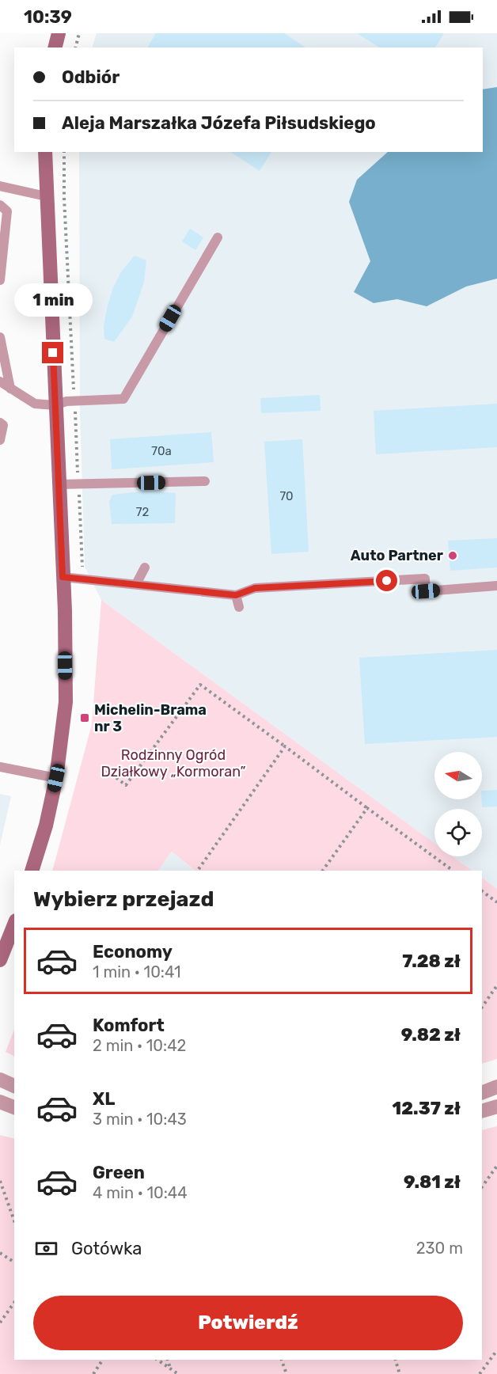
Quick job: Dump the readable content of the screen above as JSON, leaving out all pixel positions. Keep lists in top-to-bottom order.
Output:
{
  "parks": ["Rodzinny Ogród Działkowy „Kormoran”"],
  "places": {
    "other": ["Auto Partner"],
    "transit": ["Michelin-Brama nr 3"]
  },
  "house_numbers": ["70a", "70", "72"],
  "north": "left",
  "page": {
    "status": "10:39",
    "banner": ["Odbiór", "Aleja Marszałka Józefa Piłsudskiego"],
    "bubble": "1 min",
    "heading": "Wybierz przejazd",
    "list": [
      {
        "name": "Economy",
        "note": "1 min · 10:41",
        "value": "7.28 zł"
      },
      {
        "name": "Komfort",
        "note": "2 min · 10:42",
        "value": "9.82 zł"
      },
      {
        "name": "XL",
        "note": "3 min · 10:43",
        "value": "12.37 zł"
      },
      {
        "name": "Green",
        "note": "4 min · 10:44",
        "value": "9.81 zł"
      }
    ],
    "pay": ["Gotówka", "230 m"],
    "buttons": "Potwierdź"
  }
}
